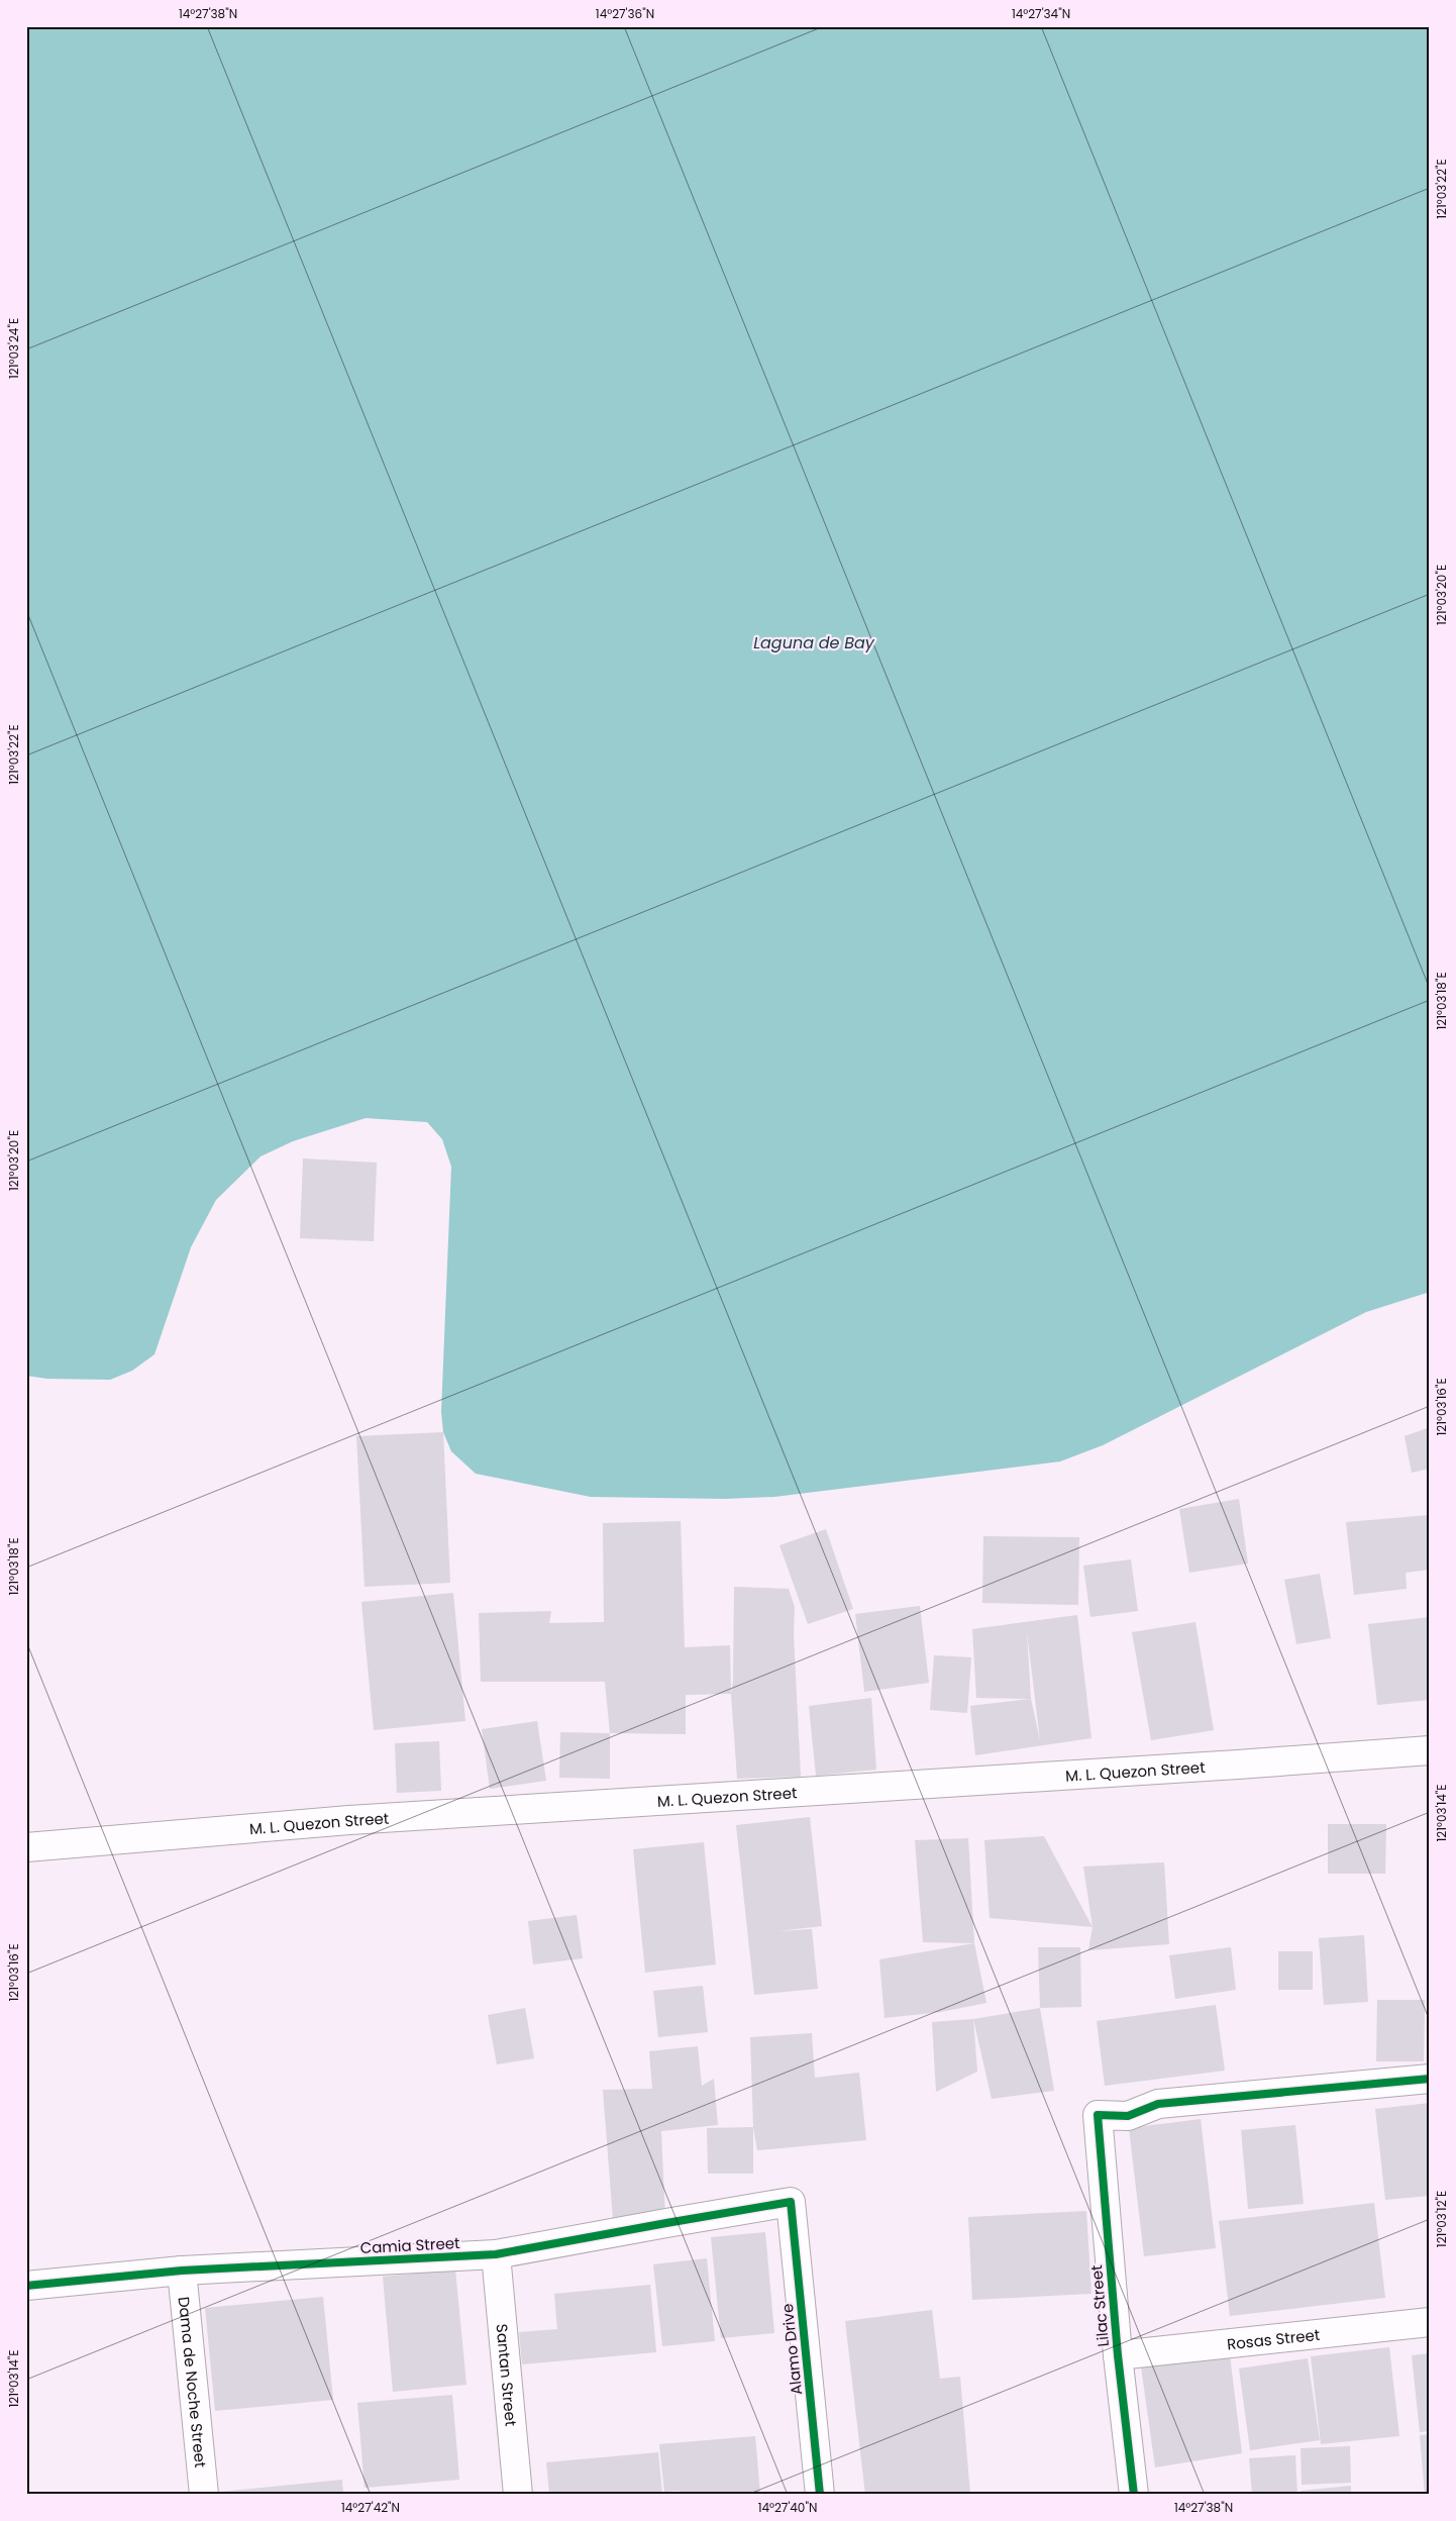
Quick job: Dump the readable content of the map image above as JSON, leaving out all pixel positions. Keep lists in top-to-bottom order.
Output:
{
  "streets": {
    "street": [
      "M. L. Quezon Street",
      "Camia Street",
      "Lilac Street",
      "Rosas Street",
      "Alamo Drive",
      "Santan Street",
      "Dama de Noche Street"
    ]
  },
  "crossings": [
    ["Camia Street", "Alamo Drive"],
    ["Camia Street", "Santan Street"],
    ["Camia Street", "Dama de Noche Street"],
    ["Lilac Street", "Rosas Street"]
  ],
  "water": ["Laguna de Bay"],
  "coordinates": [
    "14°27'38\"N",
    "14°27'36\"N",
    "14°27'34\"N",
    "121°03'22\"E",
    "121°03'24\"E",
    "121°03'20\"E",
    "121°03'18\"E",
    "121°03'16\"E",
    "121°03'14\"E",
    "121°03'12\"E",
    "14°27'42\"N",
    "14°27'40\"N"
  ]
}
